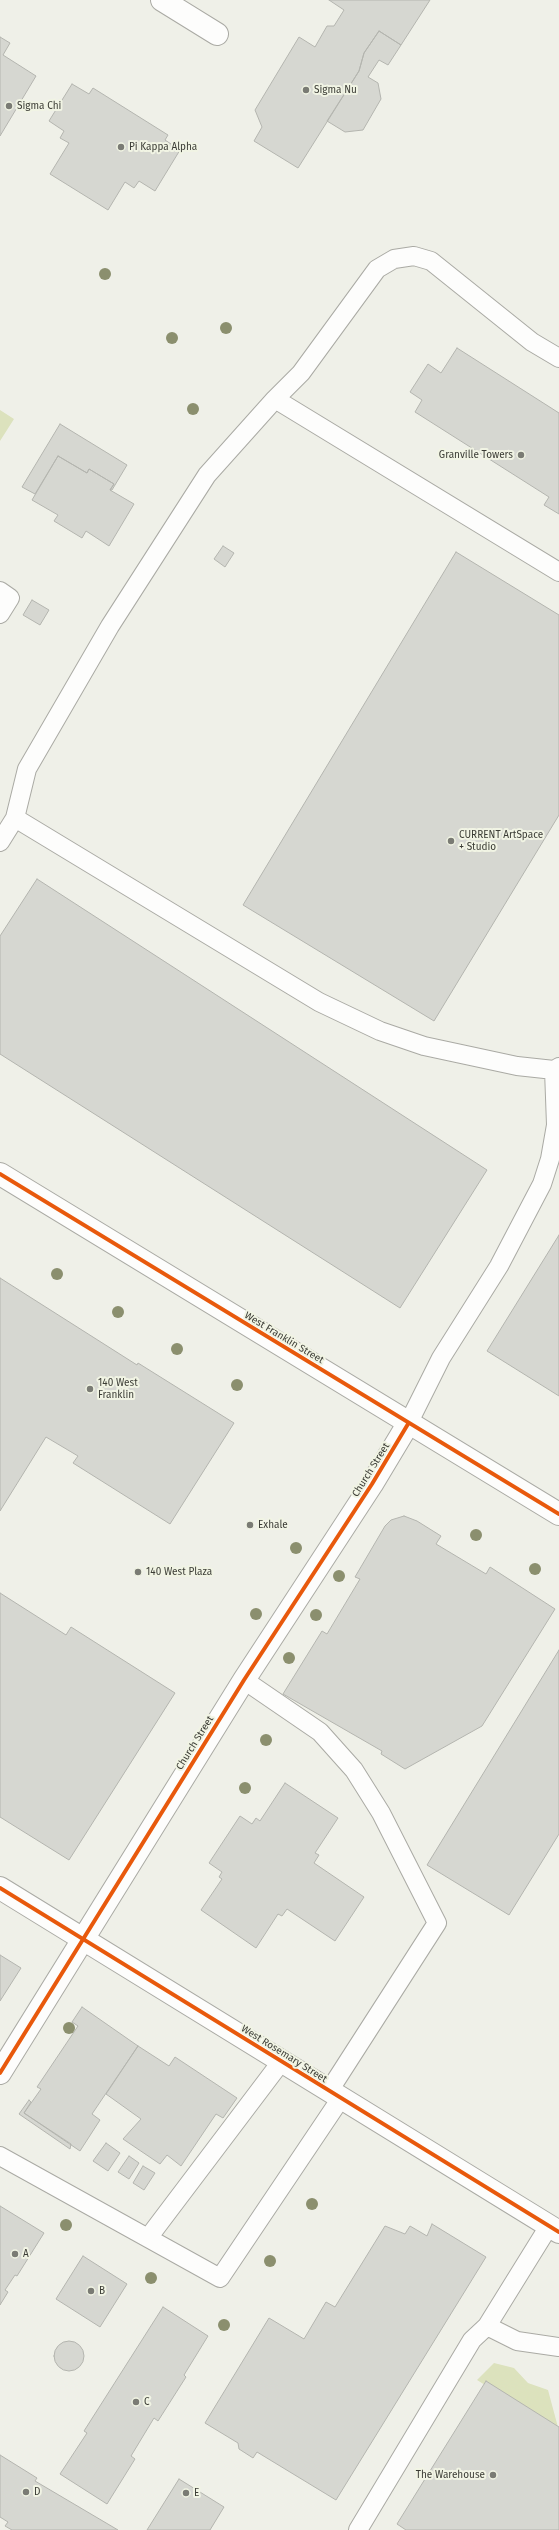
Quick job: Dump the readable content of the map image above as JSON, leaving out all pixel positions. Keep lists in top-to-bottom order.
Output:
{
  "streets": {
    "street": ["West Franklin Street", "Church Street", "West Rosemary Street"]
  },
  "crossings": [
    ["West Franklin Street", "Church Street"],
    ["Church Street", "West Rosemary Street"]
  ],
  "places": [
    "Sigma Nu",
    "Sigma Chi",
    "Pi Kappa Alpha",
    "Granville Towers",
    "CURRENT ArtSpace + Studio",
    "140 West Franklin",
    "Exhale",
    "140 West Plaza",
    "A",
    "B",
    "C",
    "The Warehouse",
    "D",
    "E"
  ]
}
